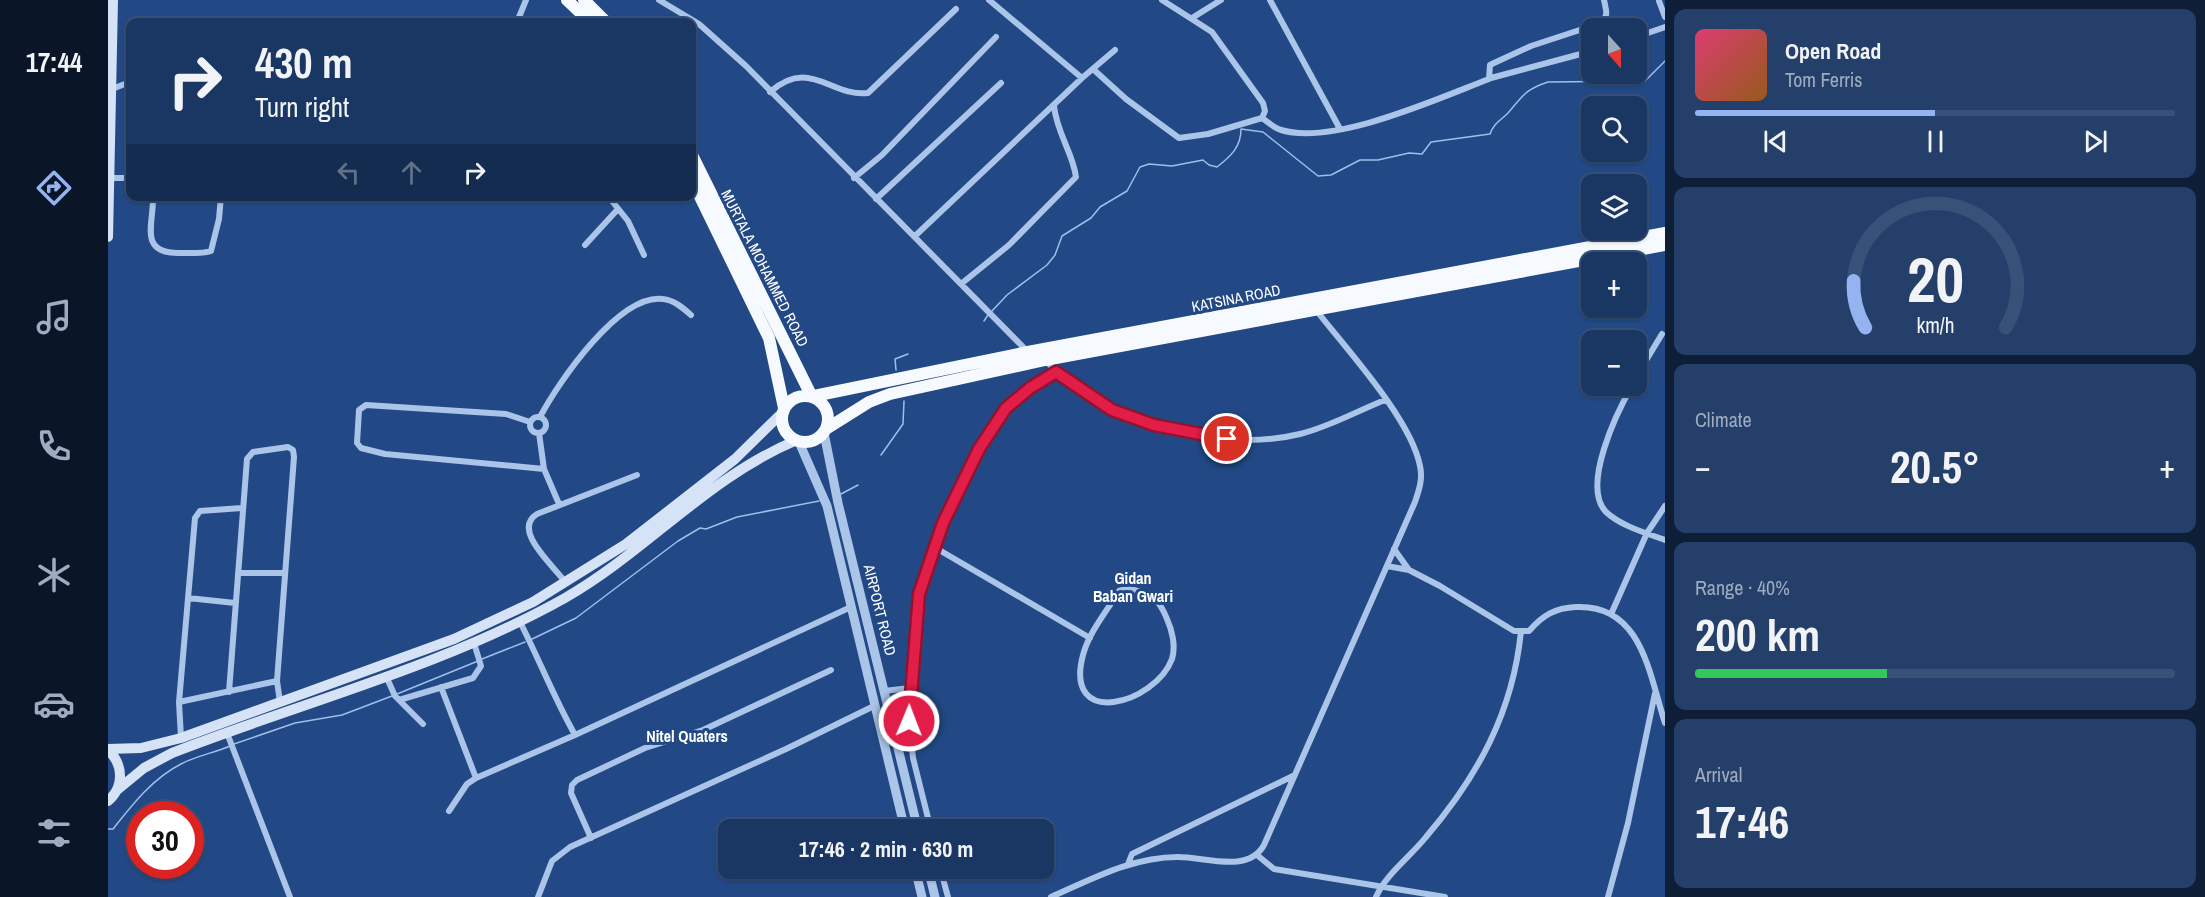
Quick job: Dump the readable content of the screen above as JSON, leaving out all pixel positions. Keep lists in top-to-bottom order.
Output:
{
  "streets": {
    "highway": ["MURTALA MOHAMMED ROAD", "KATSINA ROAD"],
    "street": ["AIRPORT ROAD"]
  },
  "crossings": [
    ["MURTALA MOHAMMED ROAD", "KATSINA ROAD"],
    ["MURTALA MOHAMMED ROAD", "AIRPORT ROAD"],
    ["KATSINA ROAD", "AIRPORT ROAD"]
  ],
  "districts": ["Gidan Baban Gwari", "Nitel Quaters"],
  "north": "bottom",
  "page": {
    "tabs": "17:44",
    "map_buttons": ["+", "−"],
    "turn": ["430 m", "Turn right"],
    "song": ["Open Road", "Tom Ferris"],
    "tile": [
      "Climate",
      ["Range · 40%", "200 km"],
      ["Arrival", "17:46"]
    ],
    "heat": ["−", "20.5°", "+"],
    "limit": "30",
    "trip": "17:46 · 2 min · 630 m",
    "gauge": ["20", "km/h"]
  }
}
